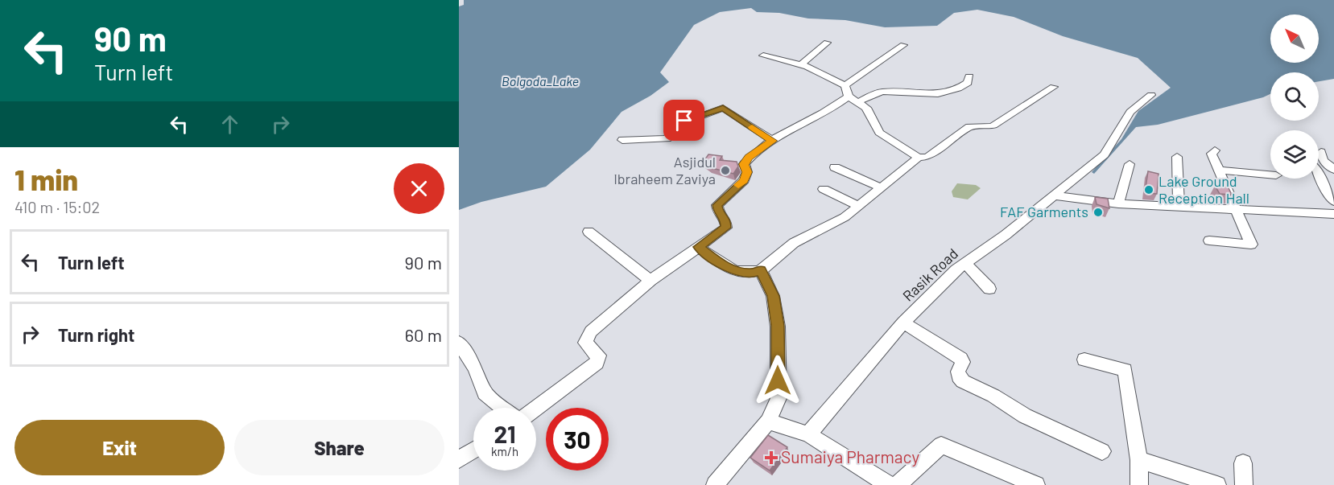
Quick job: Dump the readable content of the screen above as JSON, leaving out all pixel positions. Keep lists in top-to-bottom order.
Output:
{
  "streets": {
    "street": ["Rasik Road"]
  },
  "water": ["Bolgoda_Lake"],
  "places": {
    "other": ["Asjidul Ibraheem Zaviya", "Lake Ground Reception Hall", "FAF Garments"],
    "health": ["Sumaiya Pharmacy"]
  },
  "north": "top left",
  "page": {
    "turn": ["90 m", "Turn left"],
    "heading": ["1 min", "410 m · 15:02"],
    "list": [
      {
        "name": "Turn left",
        "value": "90 m"
      },
      {
        "name": "Turn right",
        "value": "60 m"
      }
    ],
    "speed": "21 km/h",
    "limit": "30",
    "buttons": ["Exit", "Share"]
  }
}
